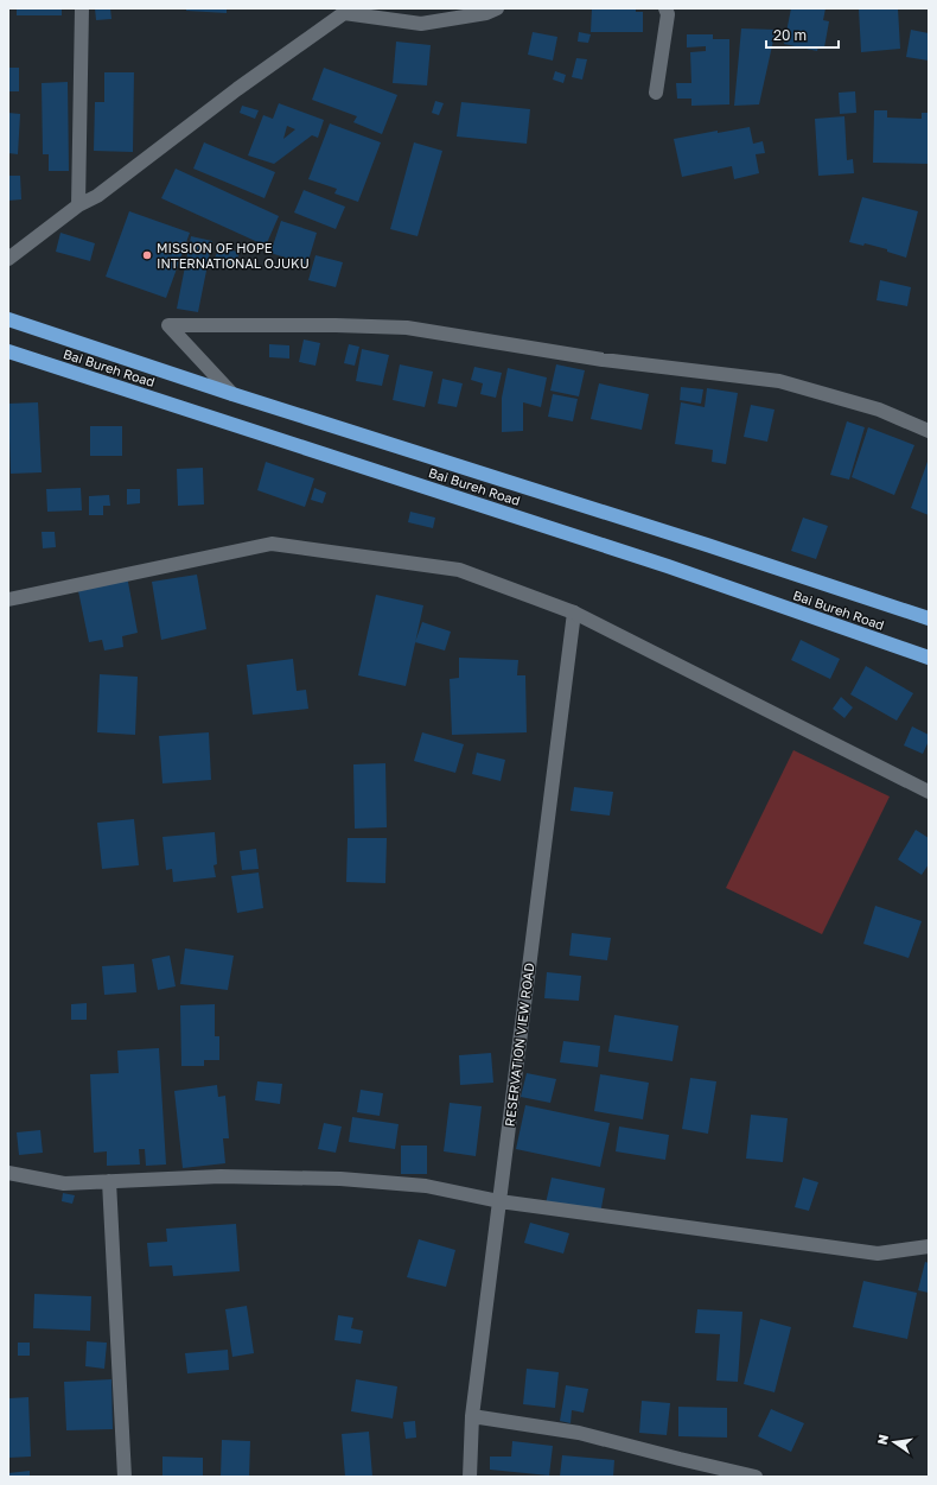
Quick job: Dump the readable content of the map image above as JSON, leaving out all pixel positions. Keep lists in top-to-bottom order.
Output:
{
  "streets": {
    "highway": ["Bai Bureh Road"],
    "street": ["RESERVATION VIEW ROAD"]
  },
  "places": ["MISSION OF HOPE INTERNATIONAL OJUKU"],
  "scale_bar": "20 m",
  "north": "left"
}
